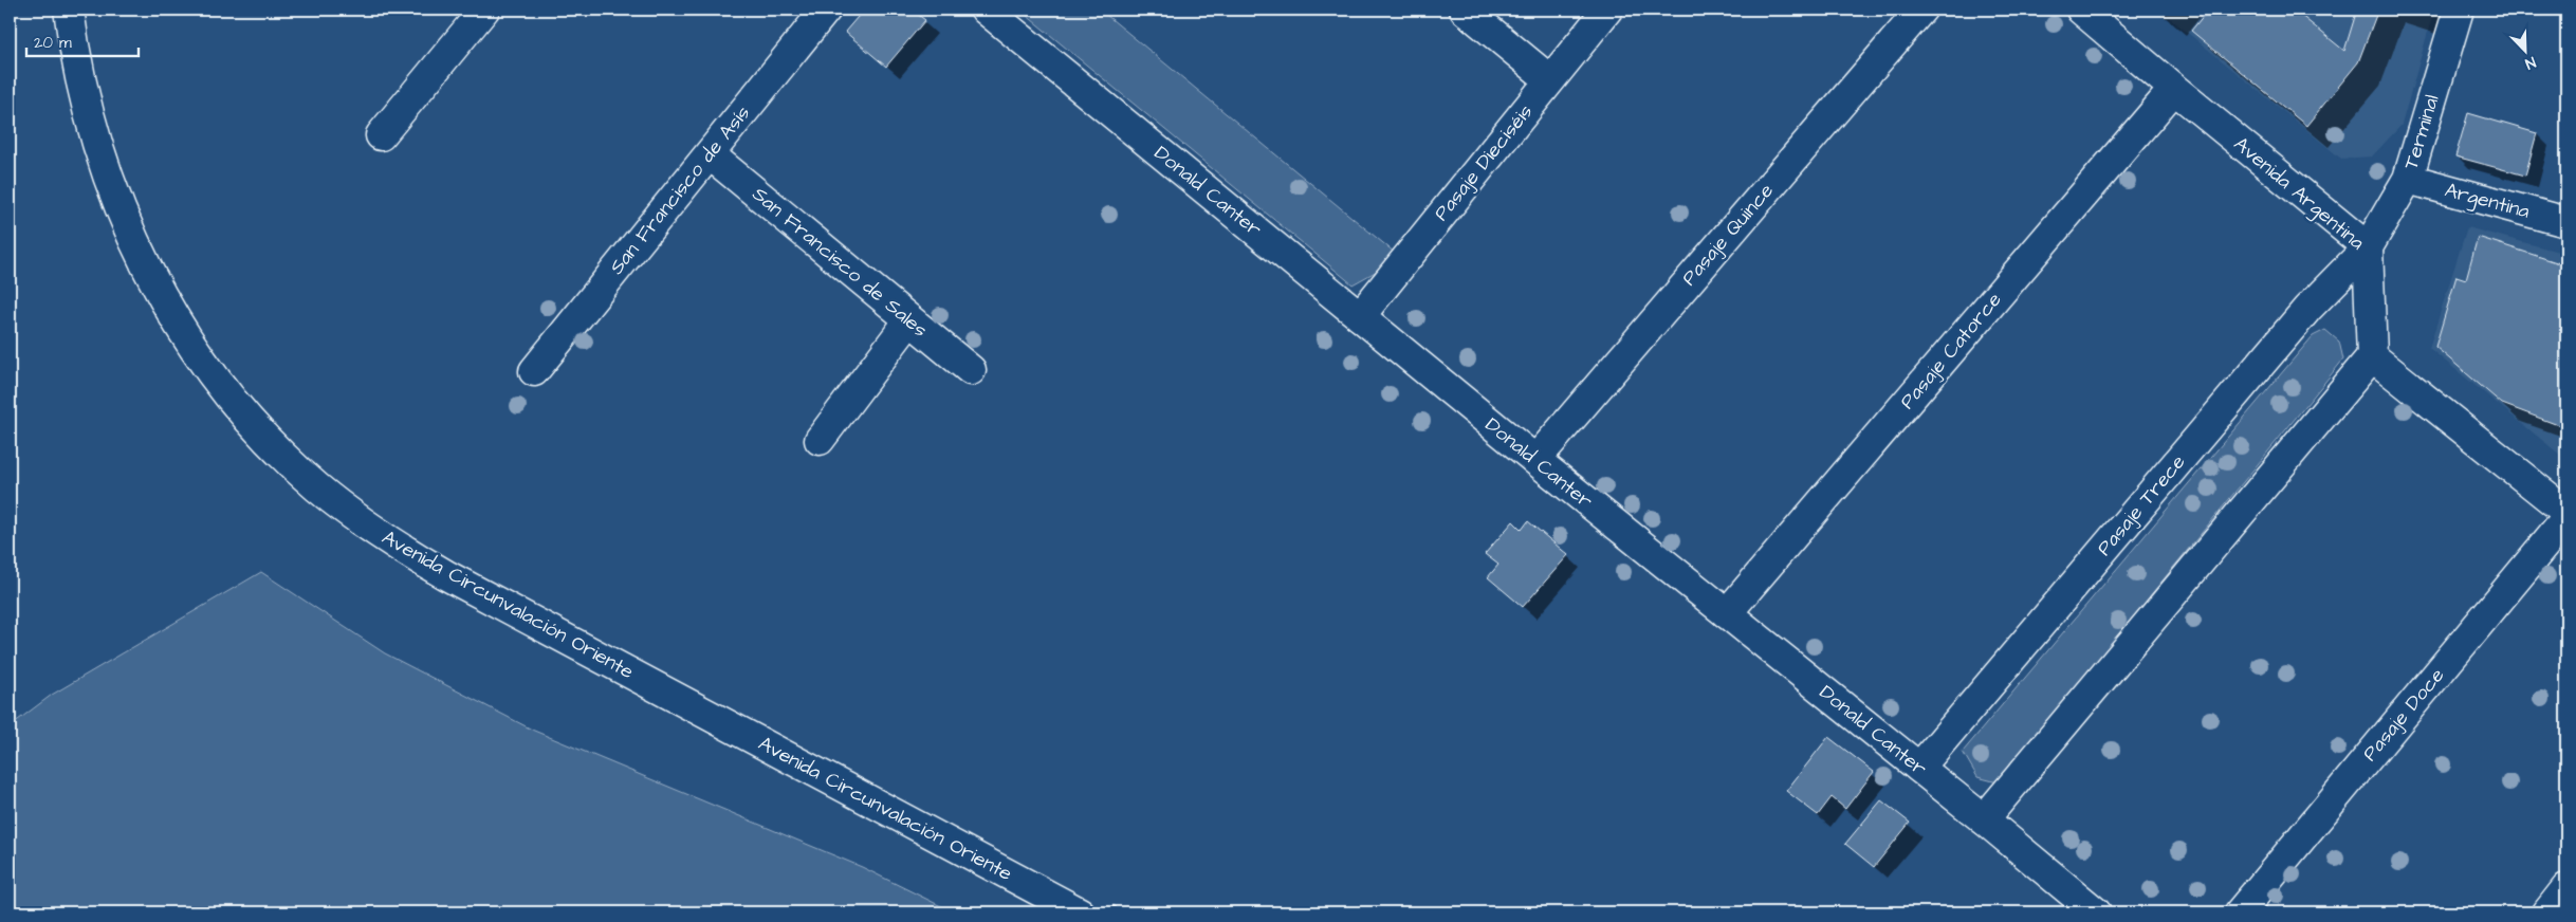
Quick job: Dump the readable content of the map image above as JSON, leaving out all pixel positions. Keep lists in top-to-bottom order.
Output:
{
  "streets": {
    "street": [
      "Terminal",
      "Pasaje Dieciséis",
      "San Francisco de Asís",
      "Donald Canter",
      "Avenida Argentina",
      "Argentina",
      "Pasaje Quince",
      "San Francisco de Sales",
      "Pasaje Catorce",
      "Pasaje Trece",
      "Avenida Circunvalación Oriente",
      "Pasaje Doce"
    ]
  },
  "crossings": [
    ["Terminal", "Avenida Argentina"],
    ["Terminal", "Argentina"],
    ["Terminal", "Pasaje Trece"],
    ["Pasaje Dieciséis", "Donald Canter"],
    ["San Francisco de Asís", "San Francisco de Sales"],
    ["Donald Canter", "Pasaje Quince"],
    ["Donald Canter", "Pasaje Catorce"],
    ["Donald Canter", "Pasaje Trece"],
    ["Avenida Argentina", "Pasaje Catorce"],
    ["Avenida Argentina", "Pasaje Trece"]
  ],
  "scale_bar": "20 m",
  "north": "bottom right"
}
